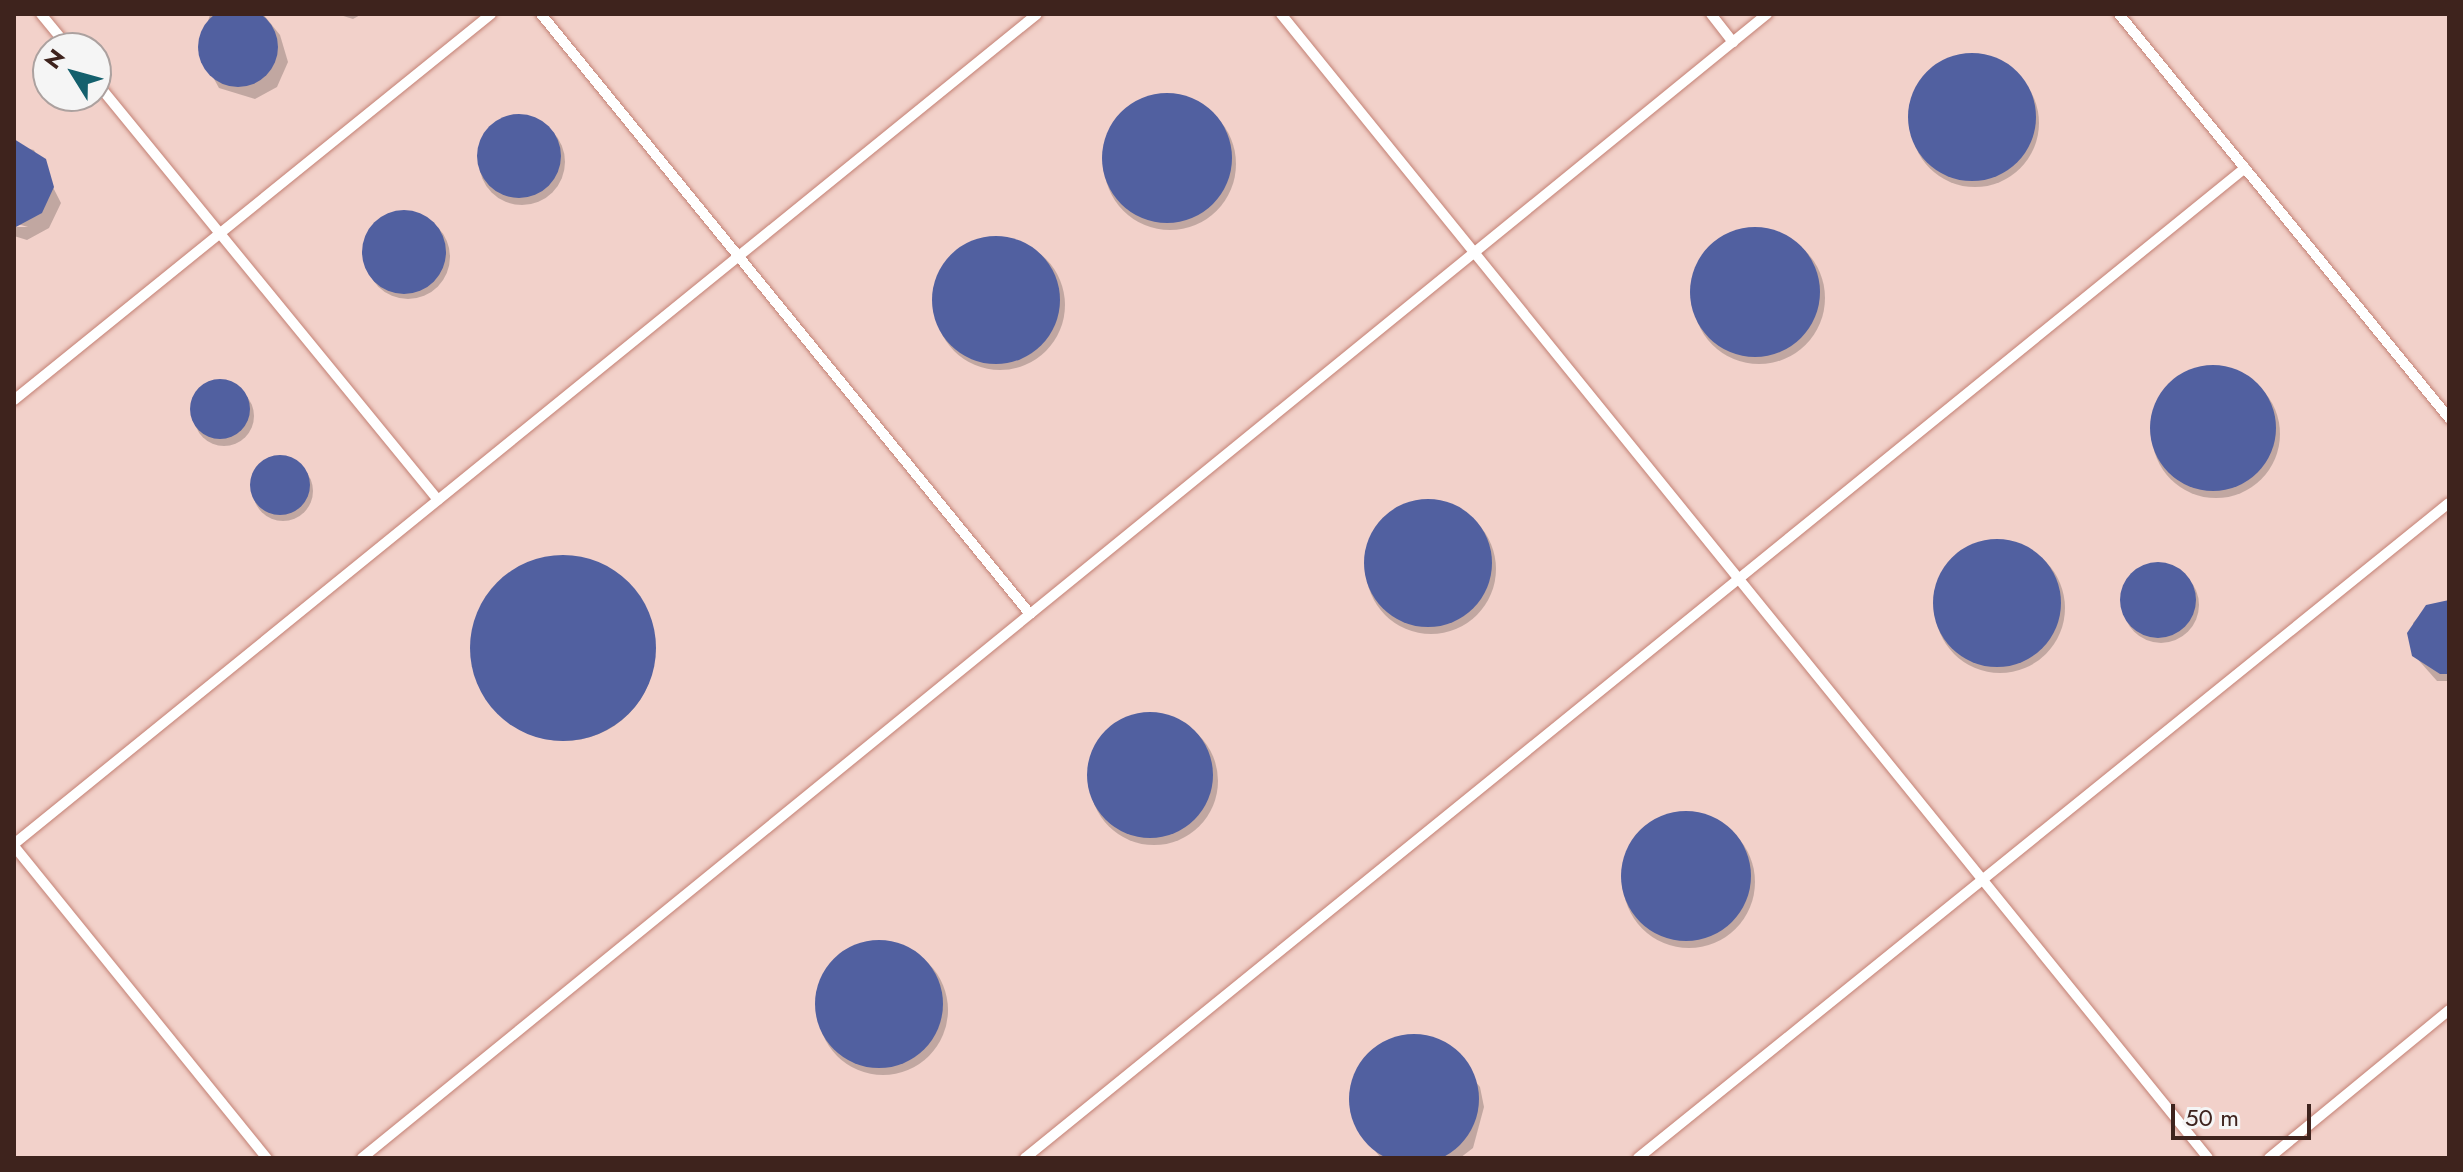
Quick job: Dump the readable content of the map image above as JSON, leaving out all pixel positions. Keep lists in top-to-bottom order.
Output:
{
  "scale_bar": "50 m",
  "north": "top left"
}
